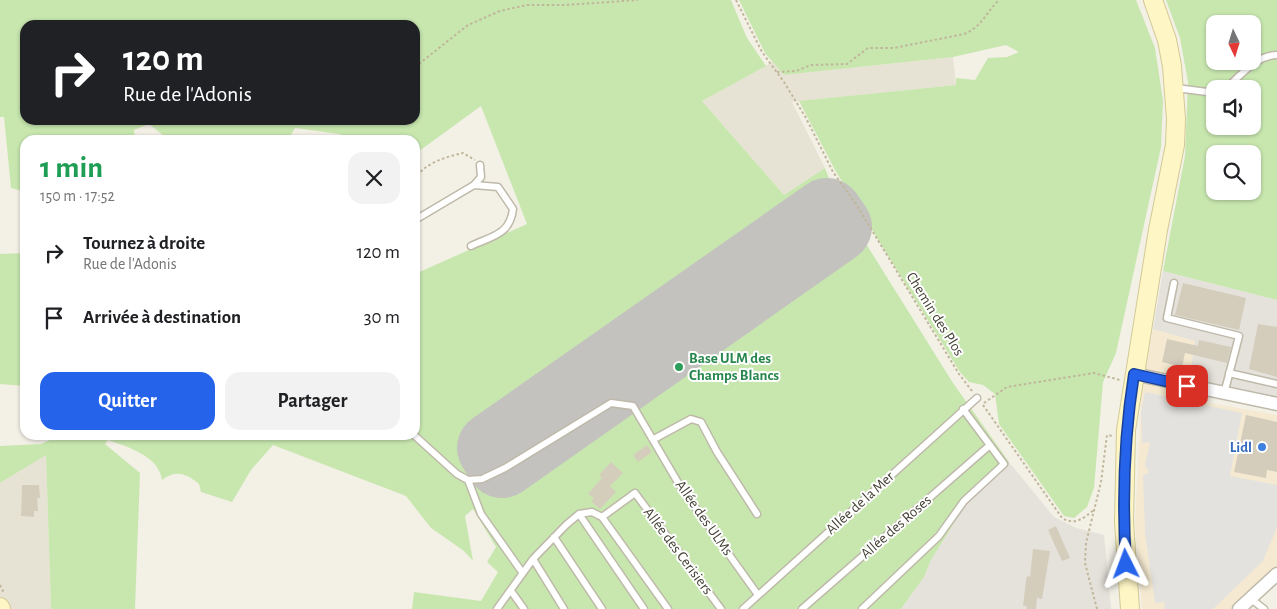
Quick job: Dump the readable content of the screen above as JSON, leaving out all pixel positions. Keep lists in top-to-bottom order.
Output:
{
  "streets": {
    "lane": [
      "Allée de la Mer",
      "Allée des ULMs",
      "Allée des Roses",
      "Allée des Cerisiers"
    ],
    "path": ["Chemin des Plos"]
  },
  "crossings": [
    ["Chemin des Plos", "Allée de la Mer"],
    ["Allée de la Mer", "Allée des ULMs"]
  ],
  "places": ["Base ULM des Champs Blancs", "Lidl"],
  "north": "bottom",
  "page": {
    "turn": ["120 m", "Rue de l'Adonis"],
    "heading": ["1 min", "150 m · 17:52"],
    "list": [
      {
        "name": "Tournez à droite",
        "note": "Rue de l'Adonis",
        "value": "120 m"
      },
      {
        "name": "Arrivée à destination",
        "value": "30 m"
      }
    ],
    "buttons": ["Quitter", "Partager"]
  }
}
